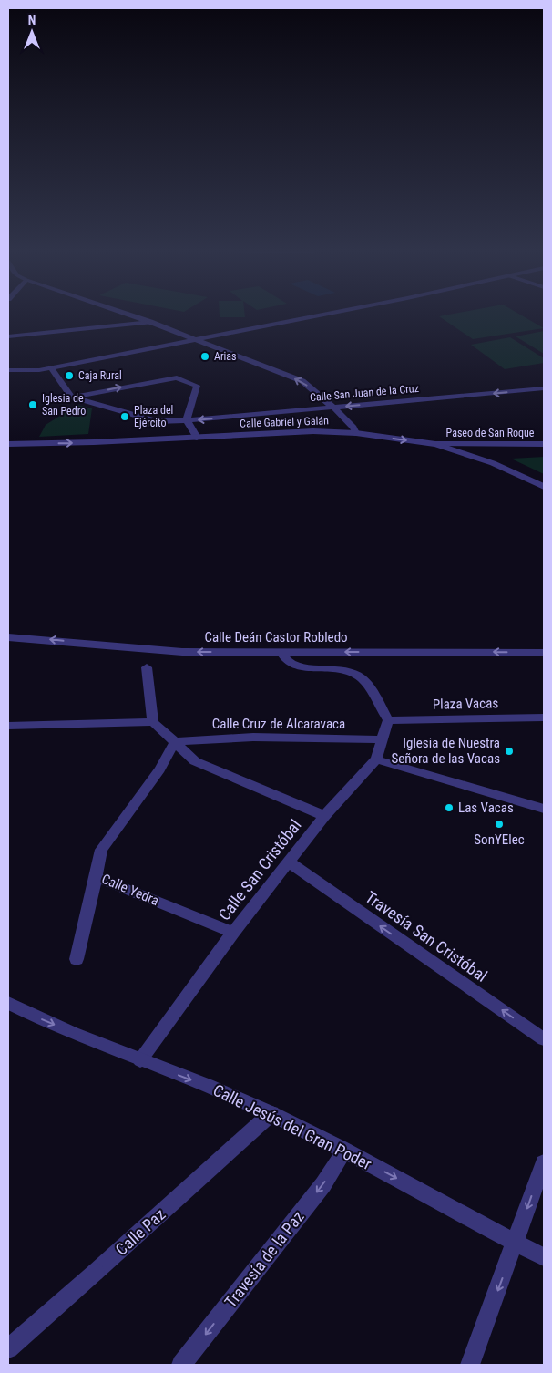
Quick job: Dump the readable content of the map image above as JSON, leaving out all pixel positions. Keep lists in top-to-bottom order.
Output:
{
  "streets": {
    "street": [
      "Calle San Juan de la Cruz",
      "Calle Gabriel y Galán",
      "Paseo de San Roque",
      "Calle Deán Castor Robledo",
      "Plaza Vacas",
      "Calle Cruz de Alcaravaca",
      "Calle San Cristóbal",
      "Calle Yedra",
      "Travesía San Cristóbal",
      "Calle Jesús del Gran Poder",
      "Calle Paz",
      "Travesía de la Paz"
    ]
  },
  "crossings": [
    ["Calle Gabriel y Galán", "Paseo de San Roque"],
    ["Calle Cruz de Alcaravaca", "Calle San Cristóbal"],
    ["Calle Cruz de Alcaravaca", "Calle Yedra"],
    ["Calle San Cristóbal", "Calle Yedra"],
    ["Calle San Cristóbal", "Travesía San Cristóbal"],
    ["Calle San Cristóbal", "Calle Jesús del Gran Poder"],
    ["Calle Jesús del Gran Poder", "Calle Paz"],
    ["Calle Jesús del Gran Poder", "Travesía de la Paz"]
  ],
  "one_way": [
    "Calle Deán Castor Robledo",
    "Travesía San Cristóbal",
    "Calle Jesús del Gran Poder",
    "Travesía de la Paz"
  ],
  "places": [
    "Arias",
    "Caja Rural",
    "Iglesia de San Pedro",
    "Plaza del Ejército",
    "Iglesia de Nuestra Señora de las Vacas",
    "Las Vacas",
    "SonYElec"
  ],
  "north": "top"
}
